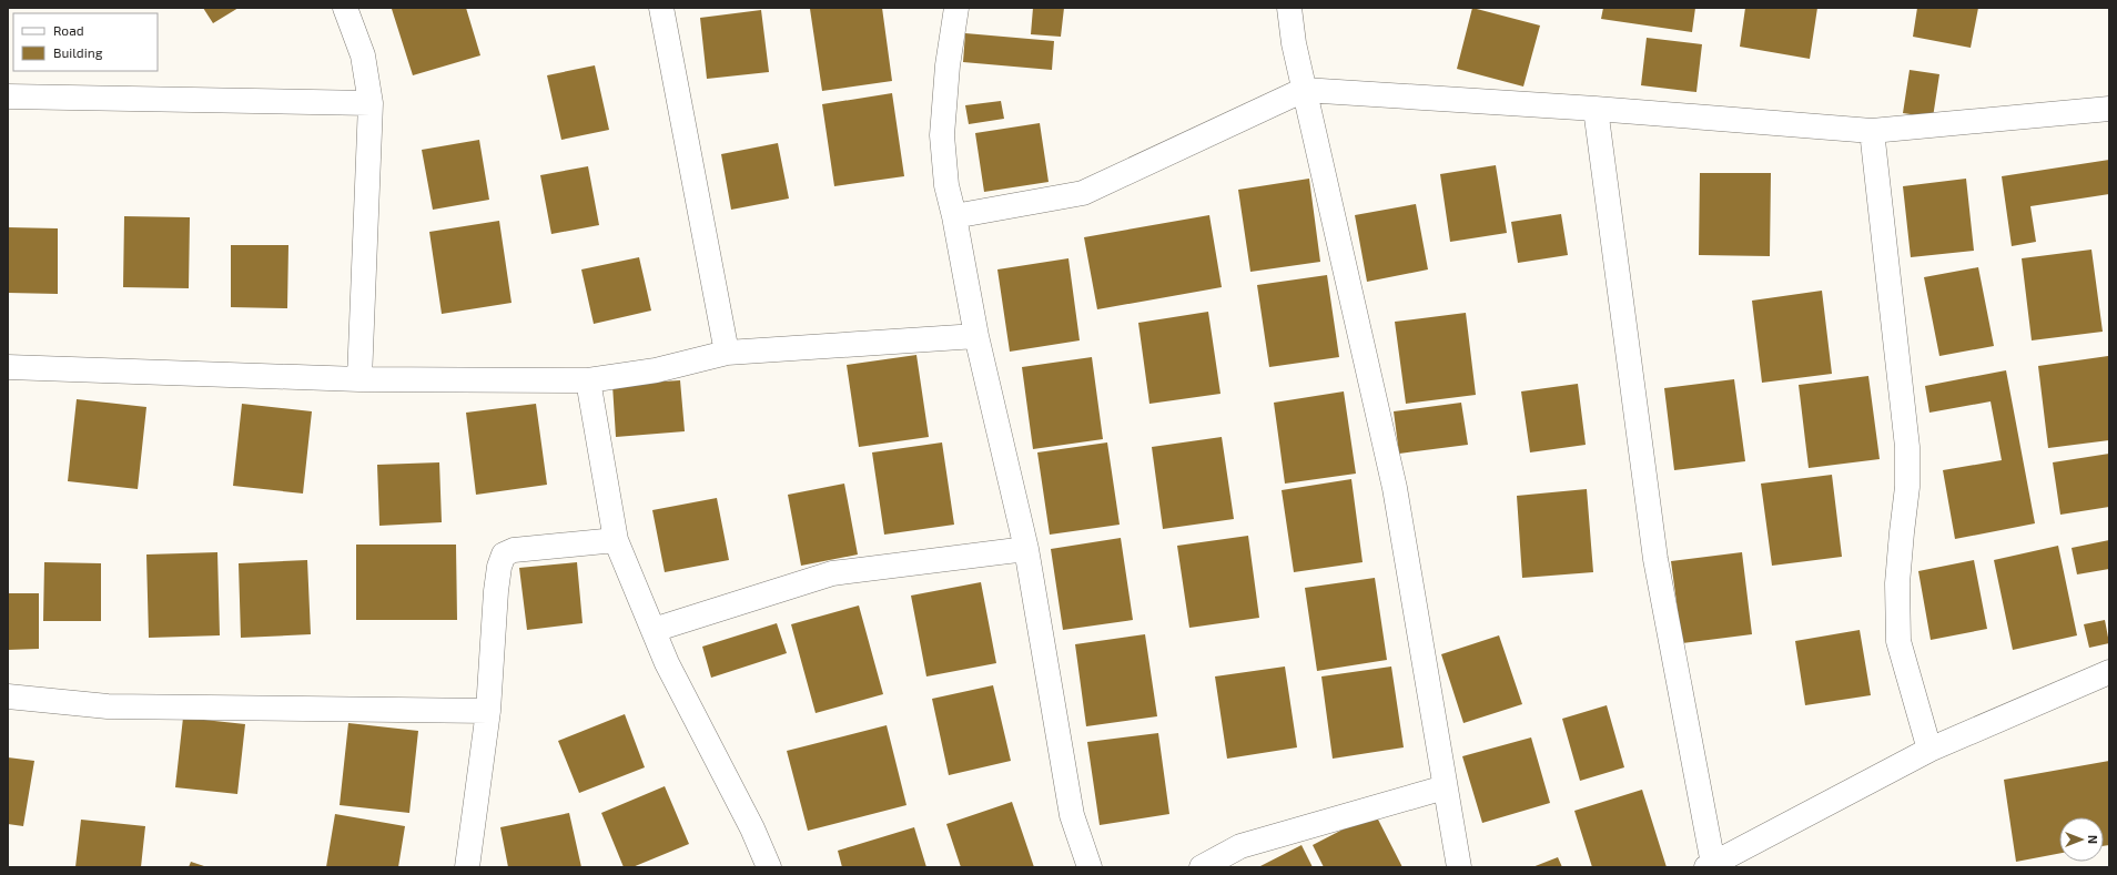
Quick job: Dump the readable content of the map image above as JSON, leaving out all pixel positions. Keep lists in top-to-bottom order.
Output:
{
  "legend": ["Road", "Building"],
  "north": "right"
}
